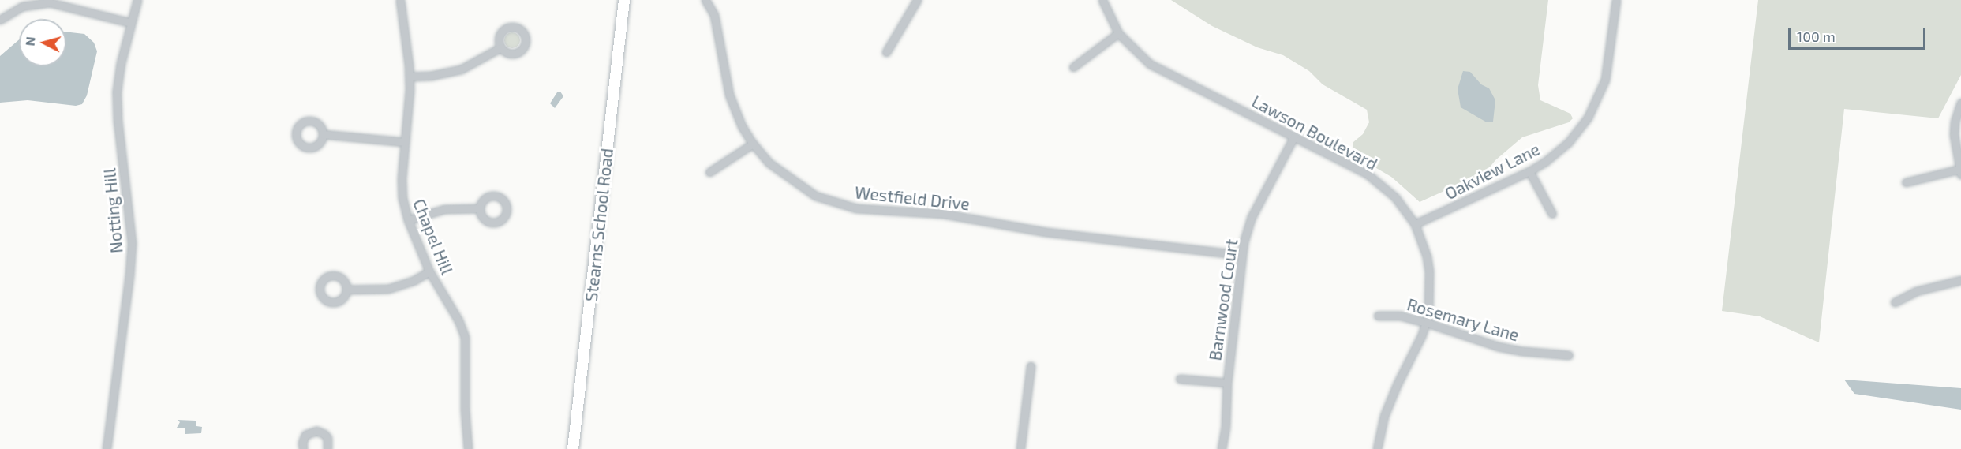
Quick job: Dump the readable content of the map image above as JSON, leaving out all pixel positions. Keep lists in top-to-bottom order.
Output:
{
  "streets": {
    "main road": ["Stearns School Road"],
    "street": [
      "Lawson Boulevard",
      "Oakview Lane",
      "Westfield Drive",
      "Notting Hill",
      "Chapel Hill",
      "Barnwood Court",
      "Rosemary Lane"
    ]
  },
  "crossings": [
    ["Lawson Boulevard", "Oakview Lane"],
    ["Lawson Boulevard", "Barnwood Court"],
    ["Lawson Boulevard", "Rosemary Lane"],
    ["Westfield Drive", "Barnwood Court"]
  ],
  "scale_bar": "100 m",
  "north": "left"
}
